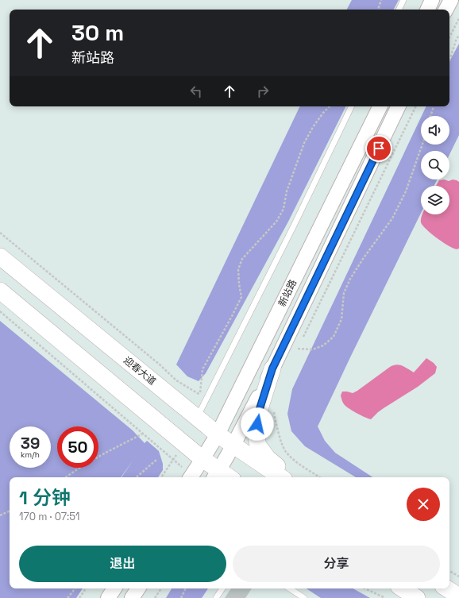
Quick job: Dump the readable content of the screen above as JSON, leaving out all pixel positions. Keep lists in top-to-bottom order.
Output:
{
  "streets": {
    "main road": ["迎春大道"],
    "street": ["新站路"]
  },
  "crossings": [
    ["新站路", "迎春大道"]
  ],
  "page": {
    "turn": ["30 m", "新站路"],
    "speed": "39 km/h",
    "limit": "50",
    "heading": ["1 分钟", "170 m · 07:51"],
    "buttons": ["退出", "分享"]
  }
}
